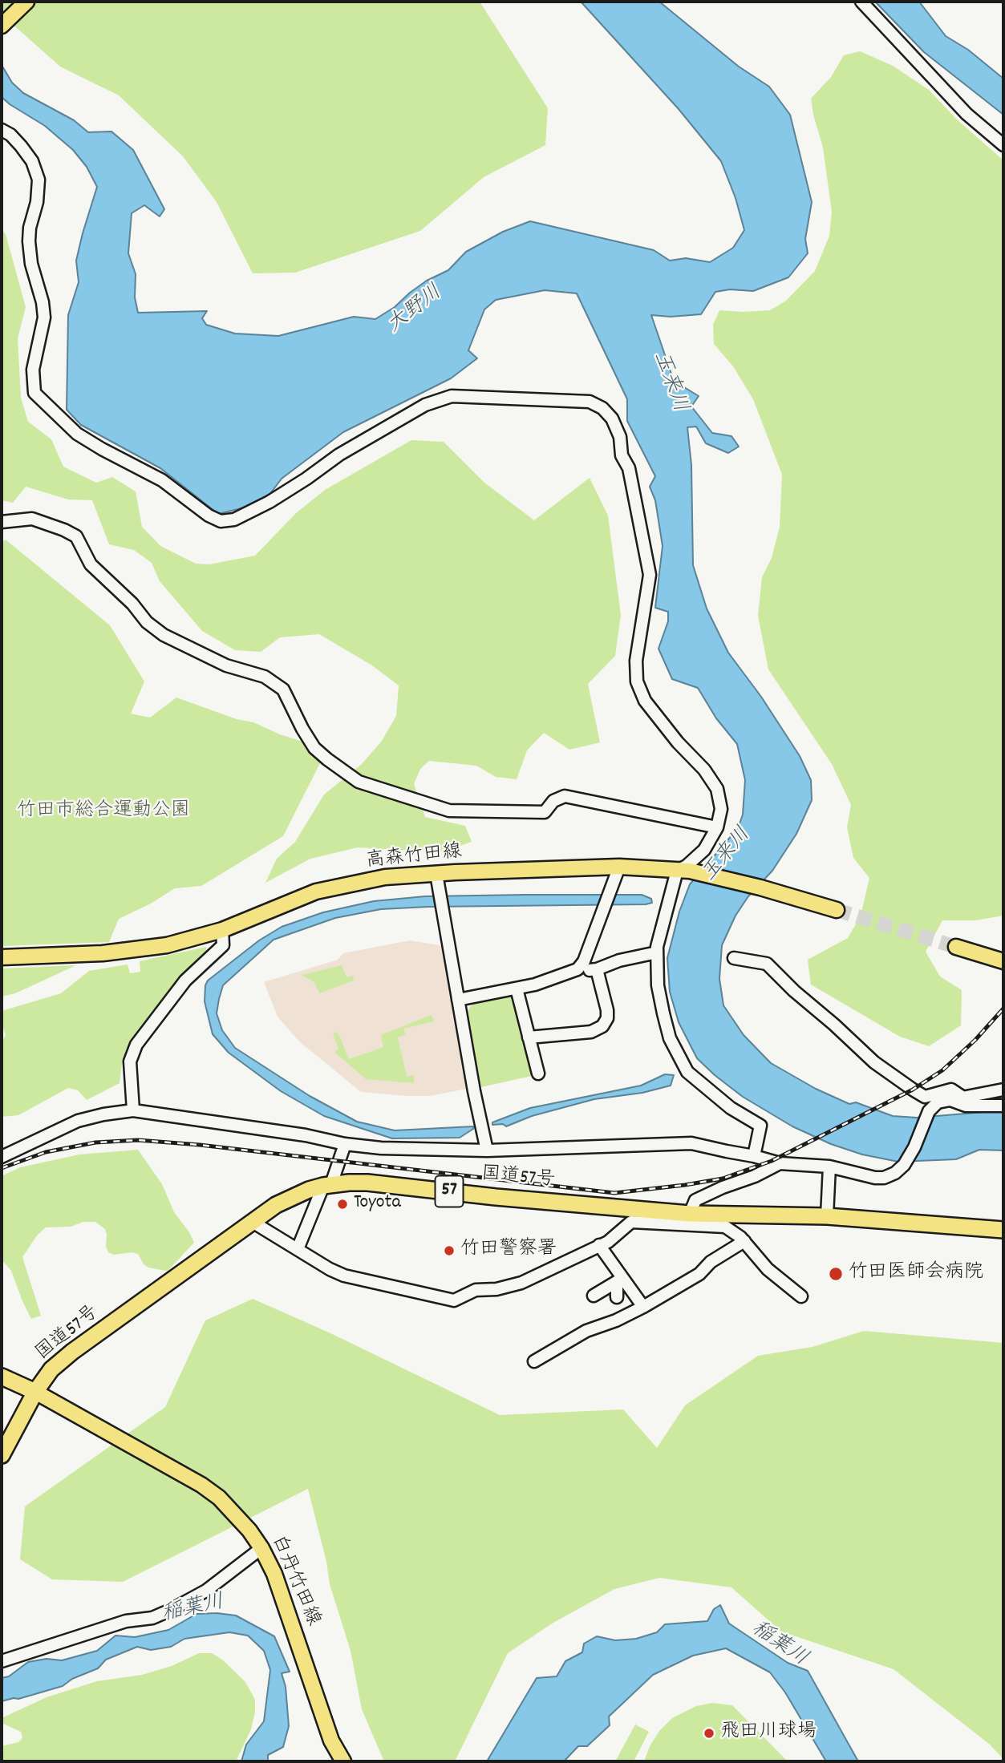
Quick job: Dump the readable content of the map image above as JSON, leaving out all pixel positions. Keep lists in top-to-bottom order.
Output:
{
  "streets": {
    "highway": ["国道57号", "57"],
    "main road": ["高森竹田線", "白丹竹田線"]
  },
  "crossings": [
    ["国道57号", "白丹竹田線"]
  ],
  "water": ["大野川", "玉来川", "稲葉川"],
  "parks": ["竹田市総合運動公園"],
  "places": [
    "Toyota",
    "竹田警察署",
    "竹田医師会病院",
    "飛田川球場"
  ]
}
